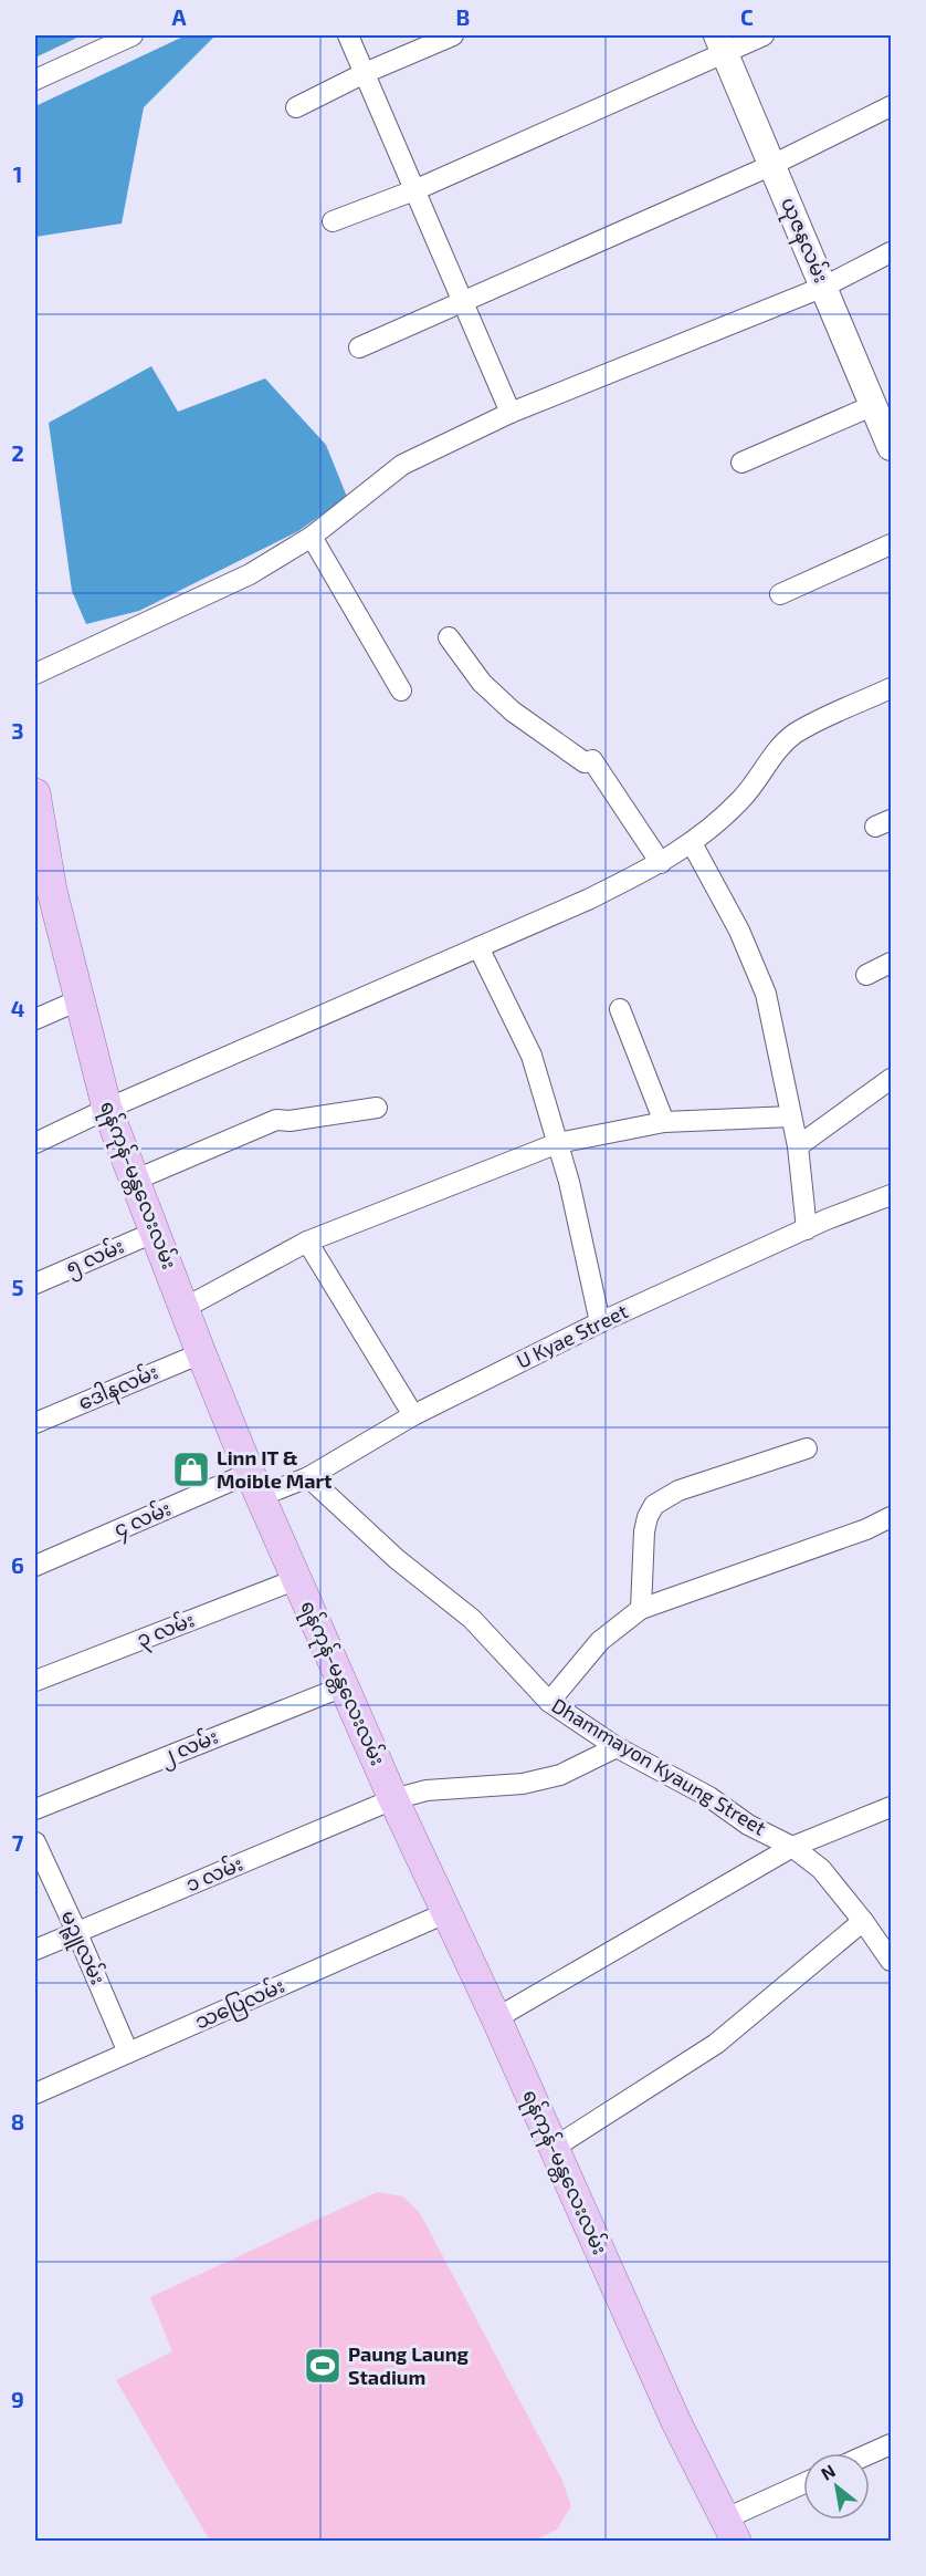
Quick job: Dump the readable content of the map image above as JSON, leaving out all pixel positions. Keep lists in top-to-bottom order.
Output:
{
  "streets": {
    "main road": ["ရန်ကုန်-မန္တလေးလမ်း"],
    "street": [
      "ယုဇနလမ်း",
      "၅ လမ်း",
      "U Kyae Street",
      "ဒေါနလမ်း",
      "၄ လမ်း",
      "၃ လမ်း",
      "၂ လမ်း",
      "Dhammayon Kyaung Street",
      "၁ လမ်း",
      "မဉ္ဇူလမ်း",
      "သပြေလမ်း"
    ]
  },
  "crossings": [
    ["ရန်ကုန်-မန္တလေးလမ်း", "၅ လမ်း"],
    ["ရန်ကုန်-မန္တလေးလမ်း", "U Kyae Street"],
    ["ရန်ကုန်-မန္တလေးလမ်း", "ဒေါနလမ်း"],
    ["ရန်ကုန်-မန္တလေးလမ်း", "၄ လမ်း"],
    ["ရန်ကုန်-မန္တလေးလမ်း", "၃ လမ်း"],
    ["ရန်ကုန်-မန္တလေးလမ်း", "၂ လမ်း"],
    ["ရန်ကုန်-မန္တလေးလမ်း", "၁ လမ်း"],
    ["ရန်ကုန်-မန္တလေးလမ်း", "သပြေလမ်း"],
    ["U Kyae Street", "၄ လမ်း"],
    ["U Kyae Street", "Dhammayon Kyaung Street"],
    ["Dhammayon Kyaung Street", "၁ လမ်း"],
    ["၁ လမ်း", "မဉ္ဇူလမ်း"],
    ["မဉ္ဇူလမ်း", "သပြေလမ်း"]
  ],
  "places": {
    "shop": ["Linn IT & Moible Mart"],
    "sports": ["Paung Laung Stadium"]
  },
  "north": "top left",
  "grid": {
    "columns": ["A", "B", "C"],
    "rows": [
      "1",
      "2",
      "3",
      "4",
      "5",
      "6",
      "7",
      "8",
      "9"
    ]
  }
}
